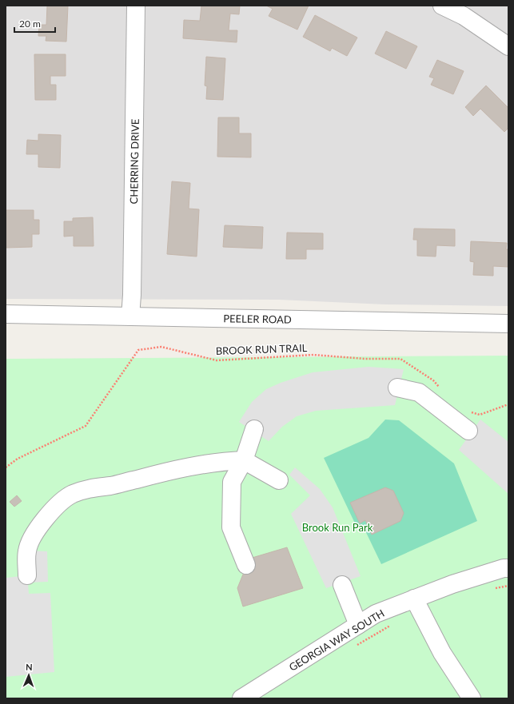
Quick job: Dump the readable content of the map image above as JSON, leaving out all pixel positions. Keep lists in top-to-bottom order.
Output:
{
  "streets": {
    "street": ["CHERRING DRIVE", "PEELER ROAD", "GEORGIA WAY SOUTH"],
    "path": ["BROOK RUN TRAIL"]
  },
  "crossings": [
    ["CHERRING DRIVE", "PEELER ROAD"]
  ],
  "parks": ["Brook Run Park"],
  "scale_bar": "20 m",
  "north": "top"
}
